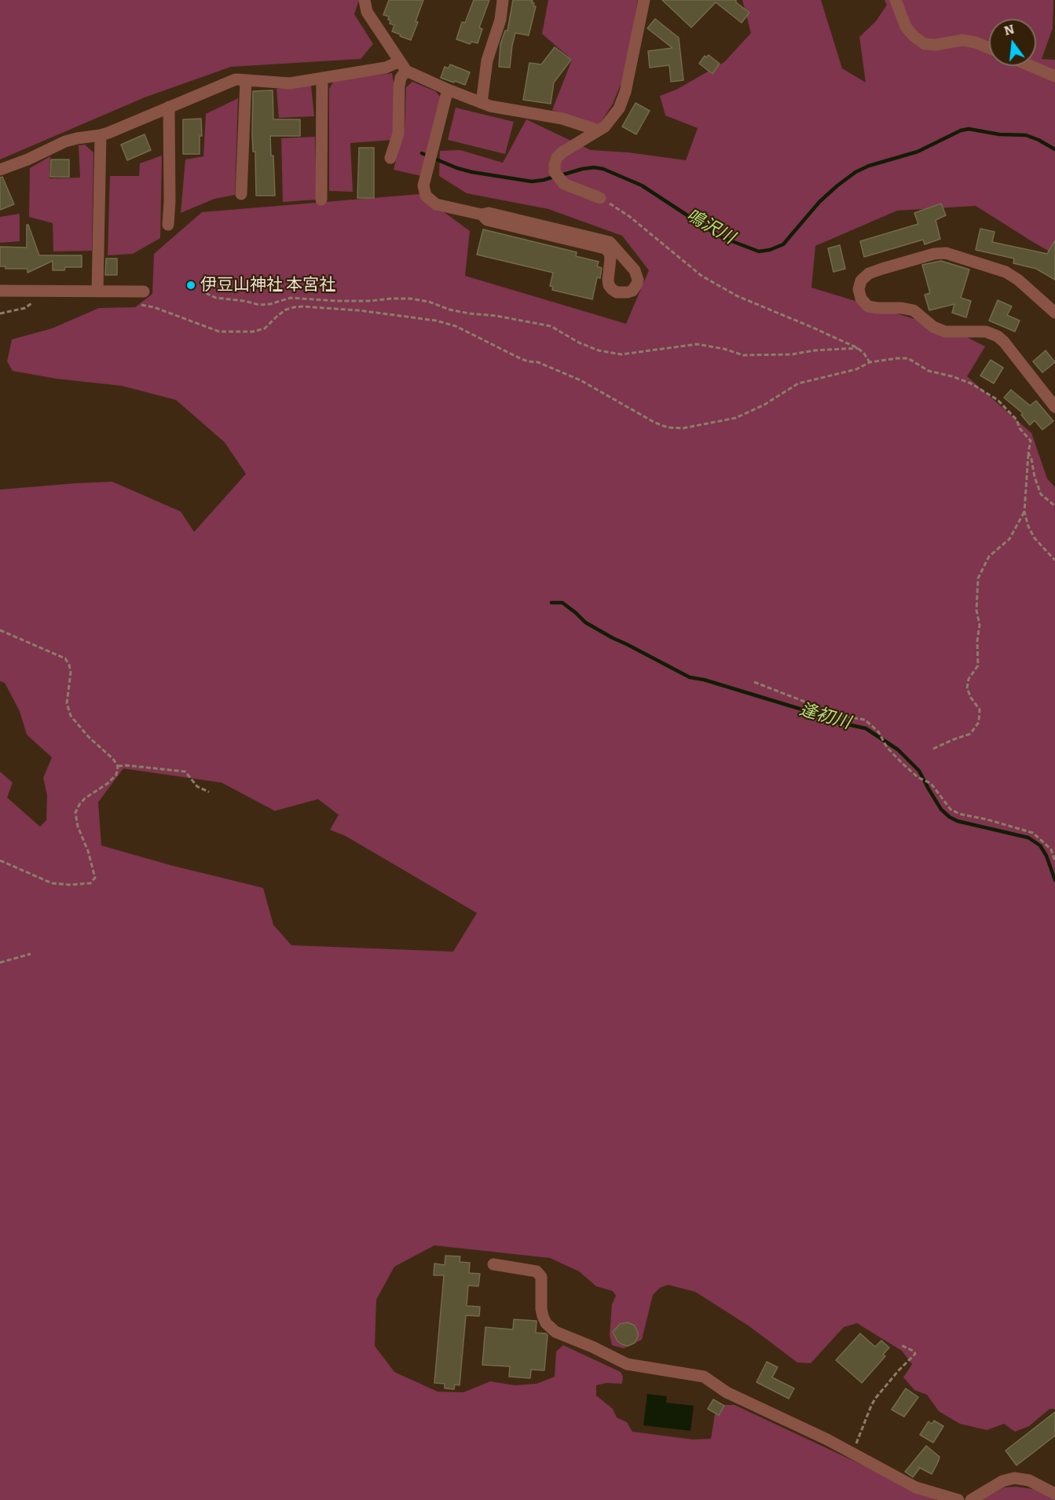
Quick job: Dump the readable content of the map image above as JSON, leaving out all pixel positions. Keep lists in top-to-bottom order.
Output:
{
  "water": ["鳴沢川", "逢初川"],
  "places": ["伊豆山神社 本宮社"],
  "north": "top"
}
